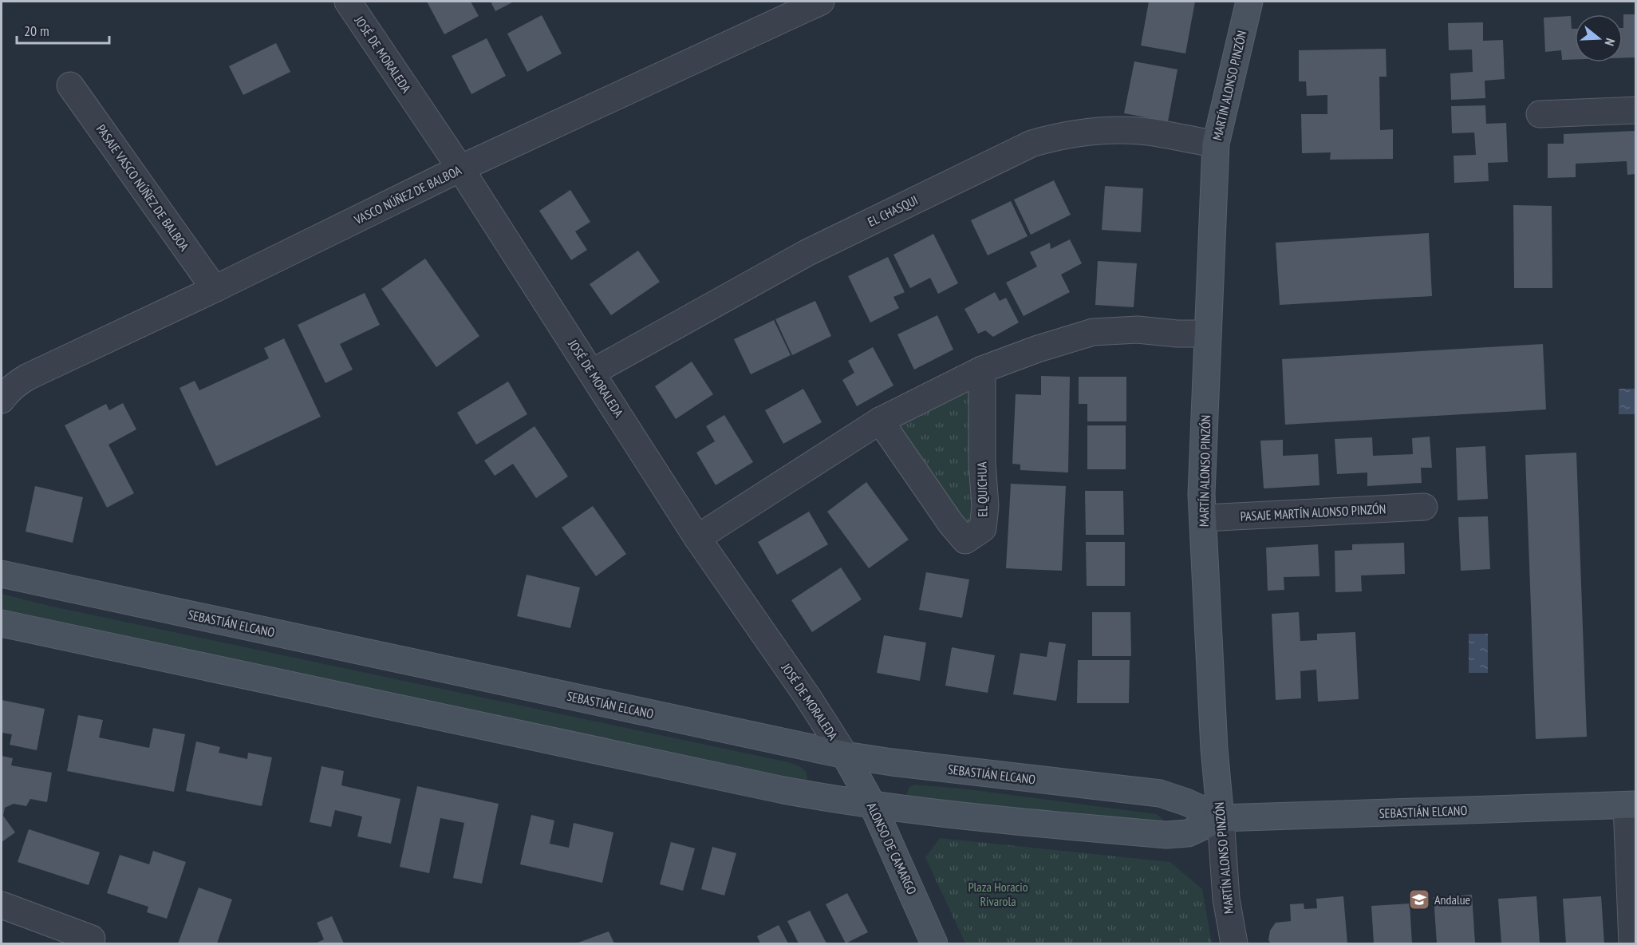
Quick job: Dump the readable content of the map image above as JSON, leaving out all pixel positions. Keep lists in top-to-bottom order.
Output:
{
  "streets": {
    "street": [
      "JOSÉ DE MORALEDA",
      "MARTÍN ALONSO PINZÓN",
      "PASAJE VASCO NÚÑEZ DE BALBOA",
      "VASCO NÚÑEZ DE BALBOA",
      "EL CHASQUI",
      "EL QUICHUA",
      "PASAJE MARTÍN ALONSO PINZÓN",
      "SEBASTIÁN ELCANO",
      "ALONSO DE CAMARGO"
    ]
  },
  "crossings": [
    ["JOSÉ DE MORALEDA", "VASCO NÚÑEZ DE BALBOA"],
    ["JOSÉ DE MORALEDA", "EL CHASQUI"],
    ["JOSÉ DE MORALEDA", "SEBASTIÁN ELCANO"],
    ["JOSÉ DE MORALEDA", "ALONSO DE CAMARGO"],
    ["MARTÍN ALONSO PINZÓN", "EL CHASQUI"],
    ["MARTÍN ALONSO PINZÓN", "PASAJE MARTÍN ALONSO PINZÓN"],
    ["MARTÍN ALONSO PINZÓN", "SEBASTIÁN ELCANO"],
    ["PASAJE VASCO NÚÑEZ DE BALBOA", "VASCO NÚÑEZ DE BALBOA"],
    ["SEBASTIÁN ELCANO", "ALONSO DE CAMARGO"]
  ],
  "parks": ["Plaza Horacio Rivarola"],
  "places": {
    "school or university": ["Andalue"]
  },
  "scale_bar": "20 m",
  "north": "right"
}
